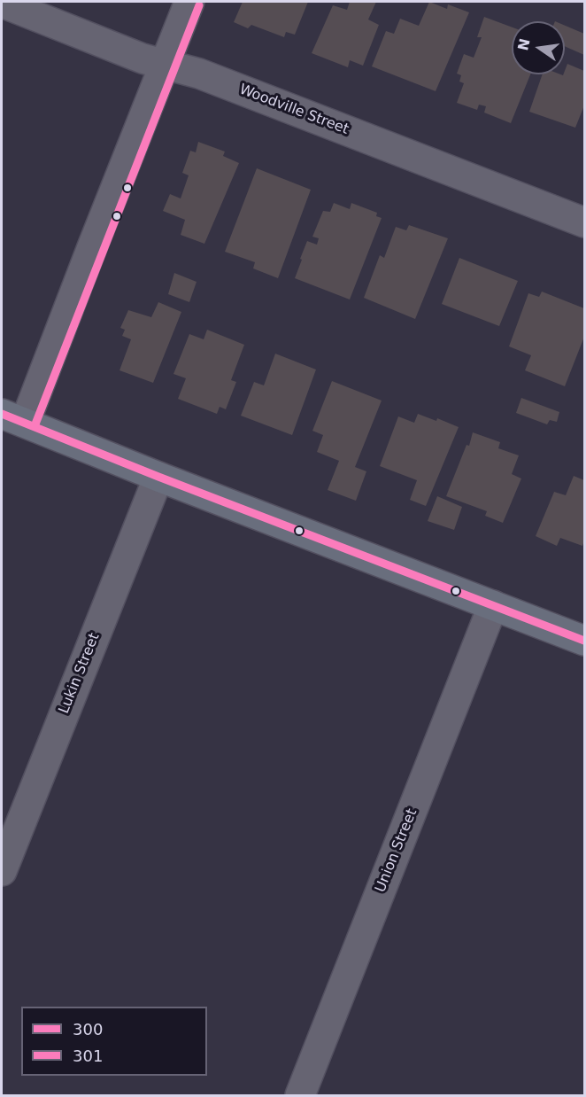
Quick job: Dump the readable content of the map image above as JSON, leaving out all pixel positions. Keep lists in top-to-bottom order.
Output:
{
  "streets": {
    "street": ["Woodville Street", "Lukin Street", "Union Street"]
  },
  "lines": ["transit line 301", "transit line 300"],
  "legend": ["300", "301"],
  "north": "left"
}
